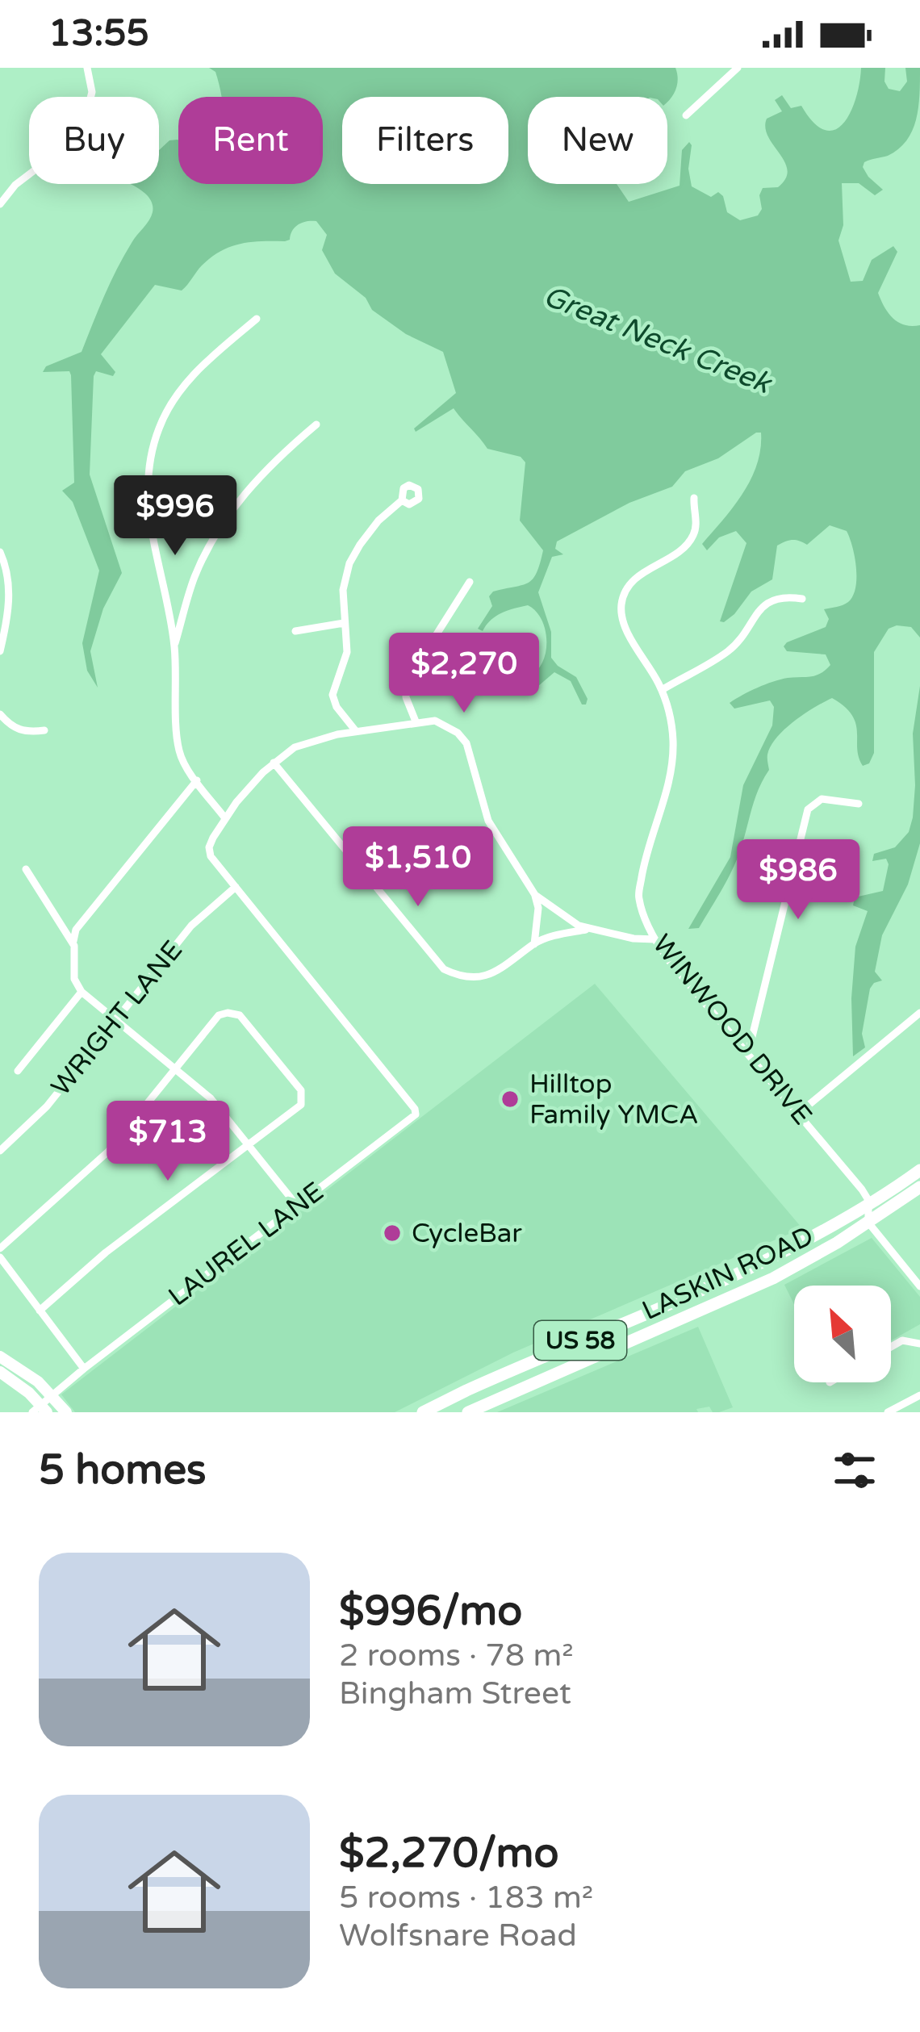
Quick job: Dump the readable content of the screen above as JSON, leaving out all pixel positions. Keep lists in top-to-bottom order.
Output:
{
  "streets": {
    "main road": ["LASKIN ROAD", "US 58"],
    "street": ["WRIGHT LANE", "WINWOOD DRIVE", "LAUREL LANE"]
  },
  "crossings": [
    ["WRIGHT LANE", "LAUREL LANE"],
    ["WINWOOD DRIVE", "LASKIN ROAD"]
  ],
  "water": ["Great Neck Creek"],
  "places": ["Hilltop Family YMCA", "CycleBar"],
  "north": "top left",
  "page": {
    "status": "13:55",
    "chip": [
      "Buy",
      "Rent",
      "Filters",
      "New"
    ],
    "price": [
      "$996",
      "$2,270",
      "$1,510",
      "$986",
      "$713"
    ],
    "heading": "5 homes",
    "list": [
      {
        "name": "$996/mo",
        "note": "2 rooms · 78 m² · Bingham Street"
      },
      {
        "name": "$2,270/mo",
        "note": "5 rooms · 183 m² · Wolfsnare Road"
      }
    ]
  }
}
